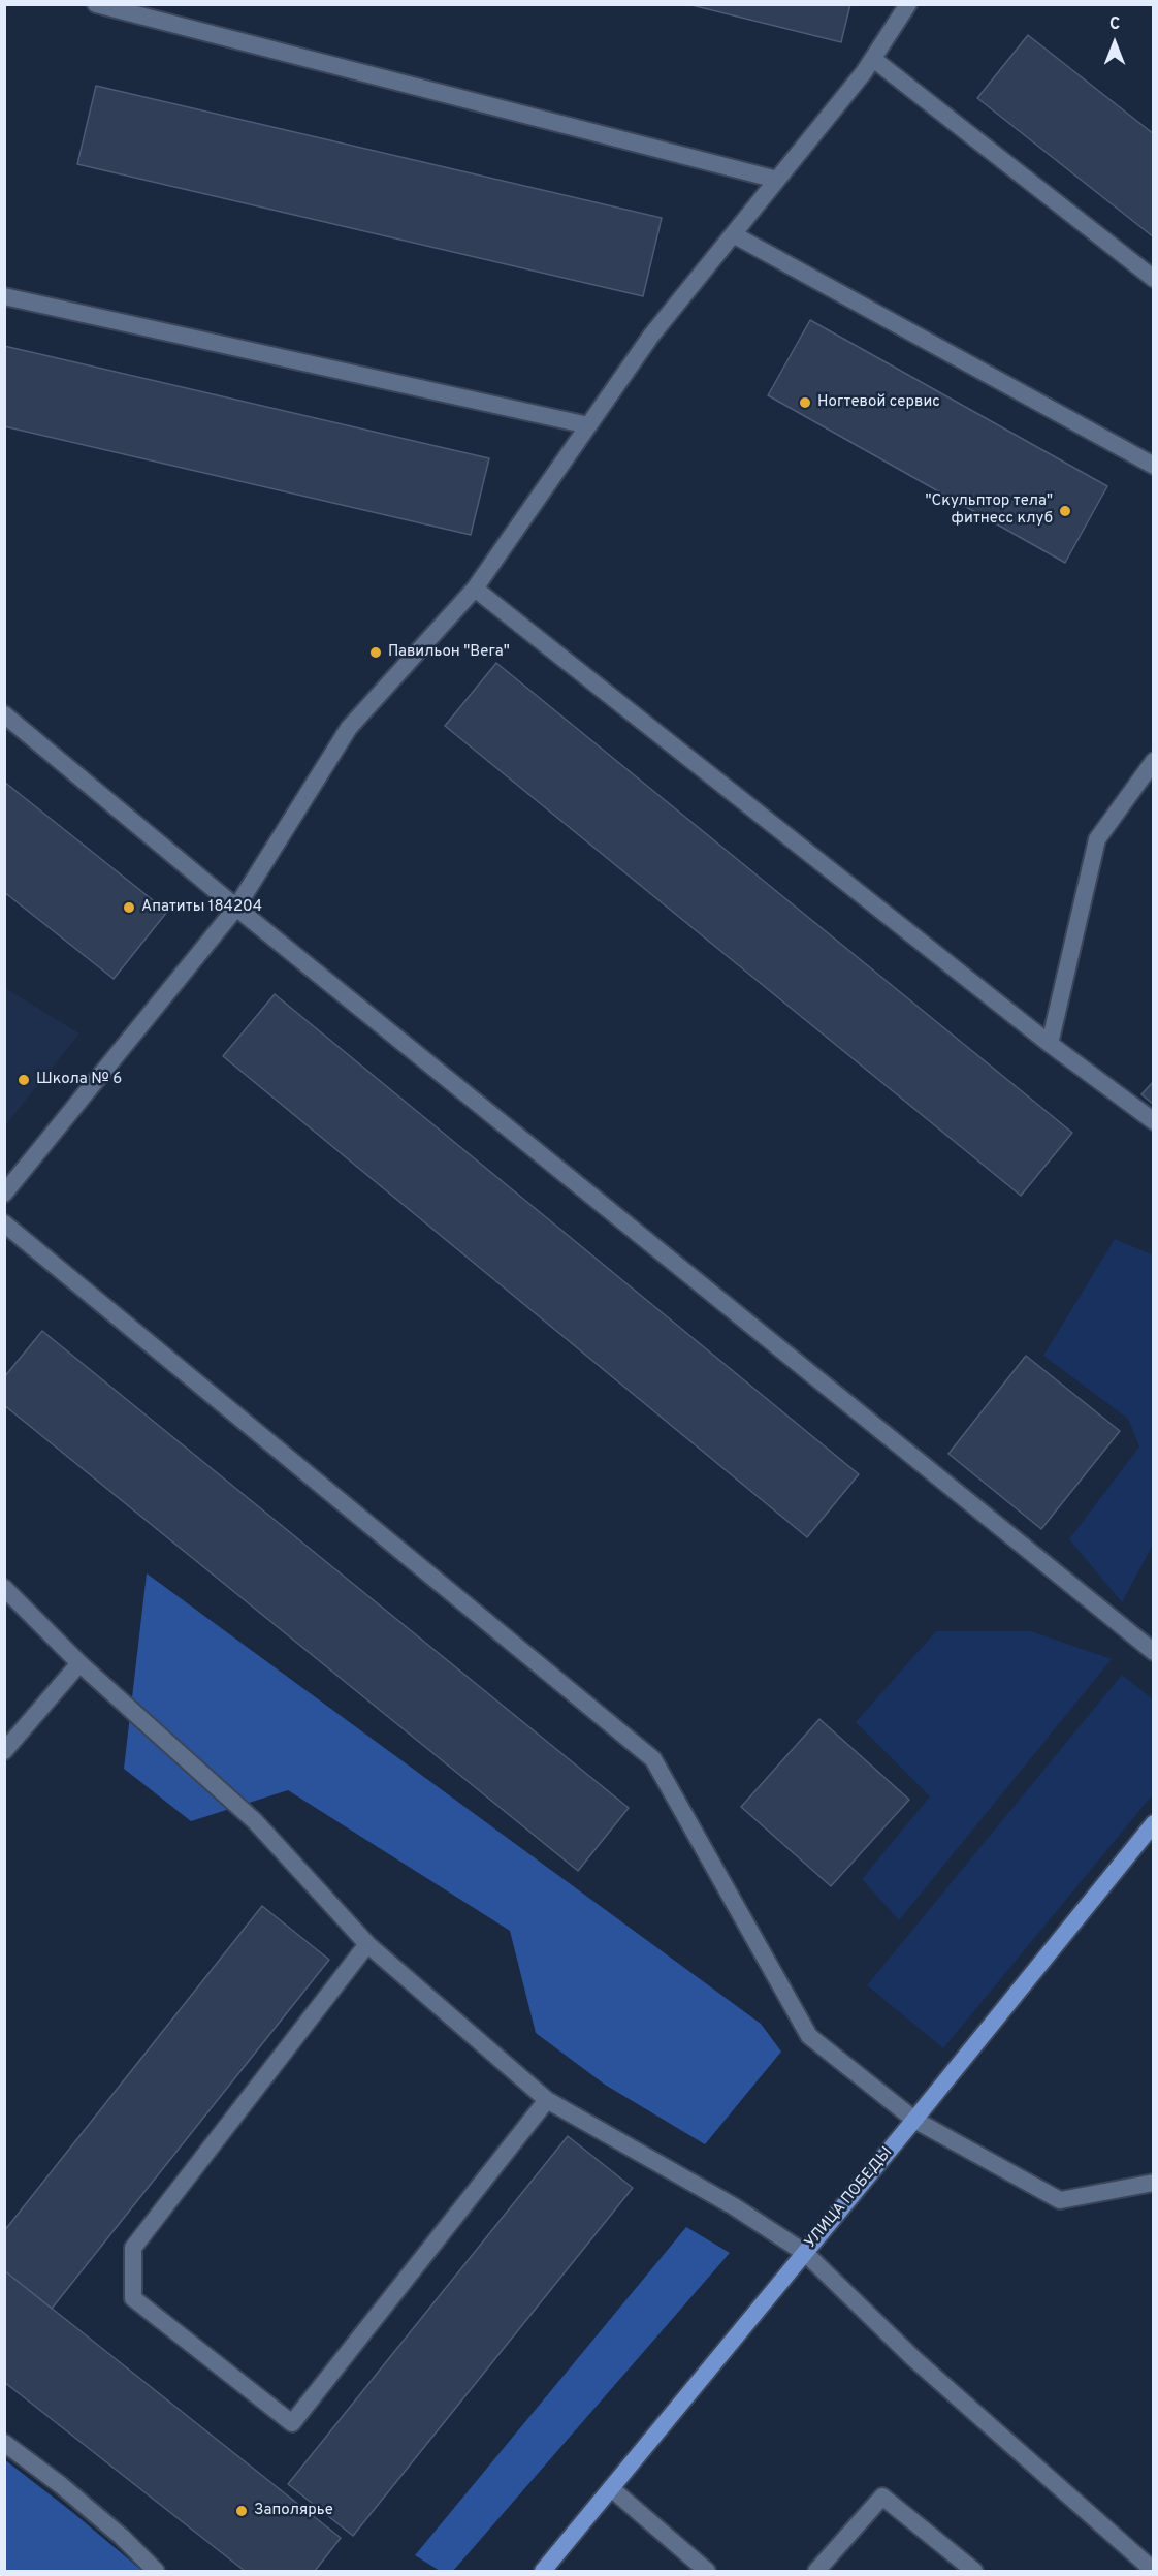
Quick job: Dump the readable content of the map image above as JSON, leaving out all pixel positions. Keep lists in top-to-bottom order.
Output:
{
  "streets": {
    "main road": ["УЛИЦА ПОБЕДЫ"]
  },
  "places": [
    "Ногтевой сервис",
    "\"Скульптор тела\" фитнесс клуб",
    "Павильон \"Вега\"",
    "Апатиты 184204",
    "Школа № 6",
    "Заполярье"
  ],
  "north": "top"
}
